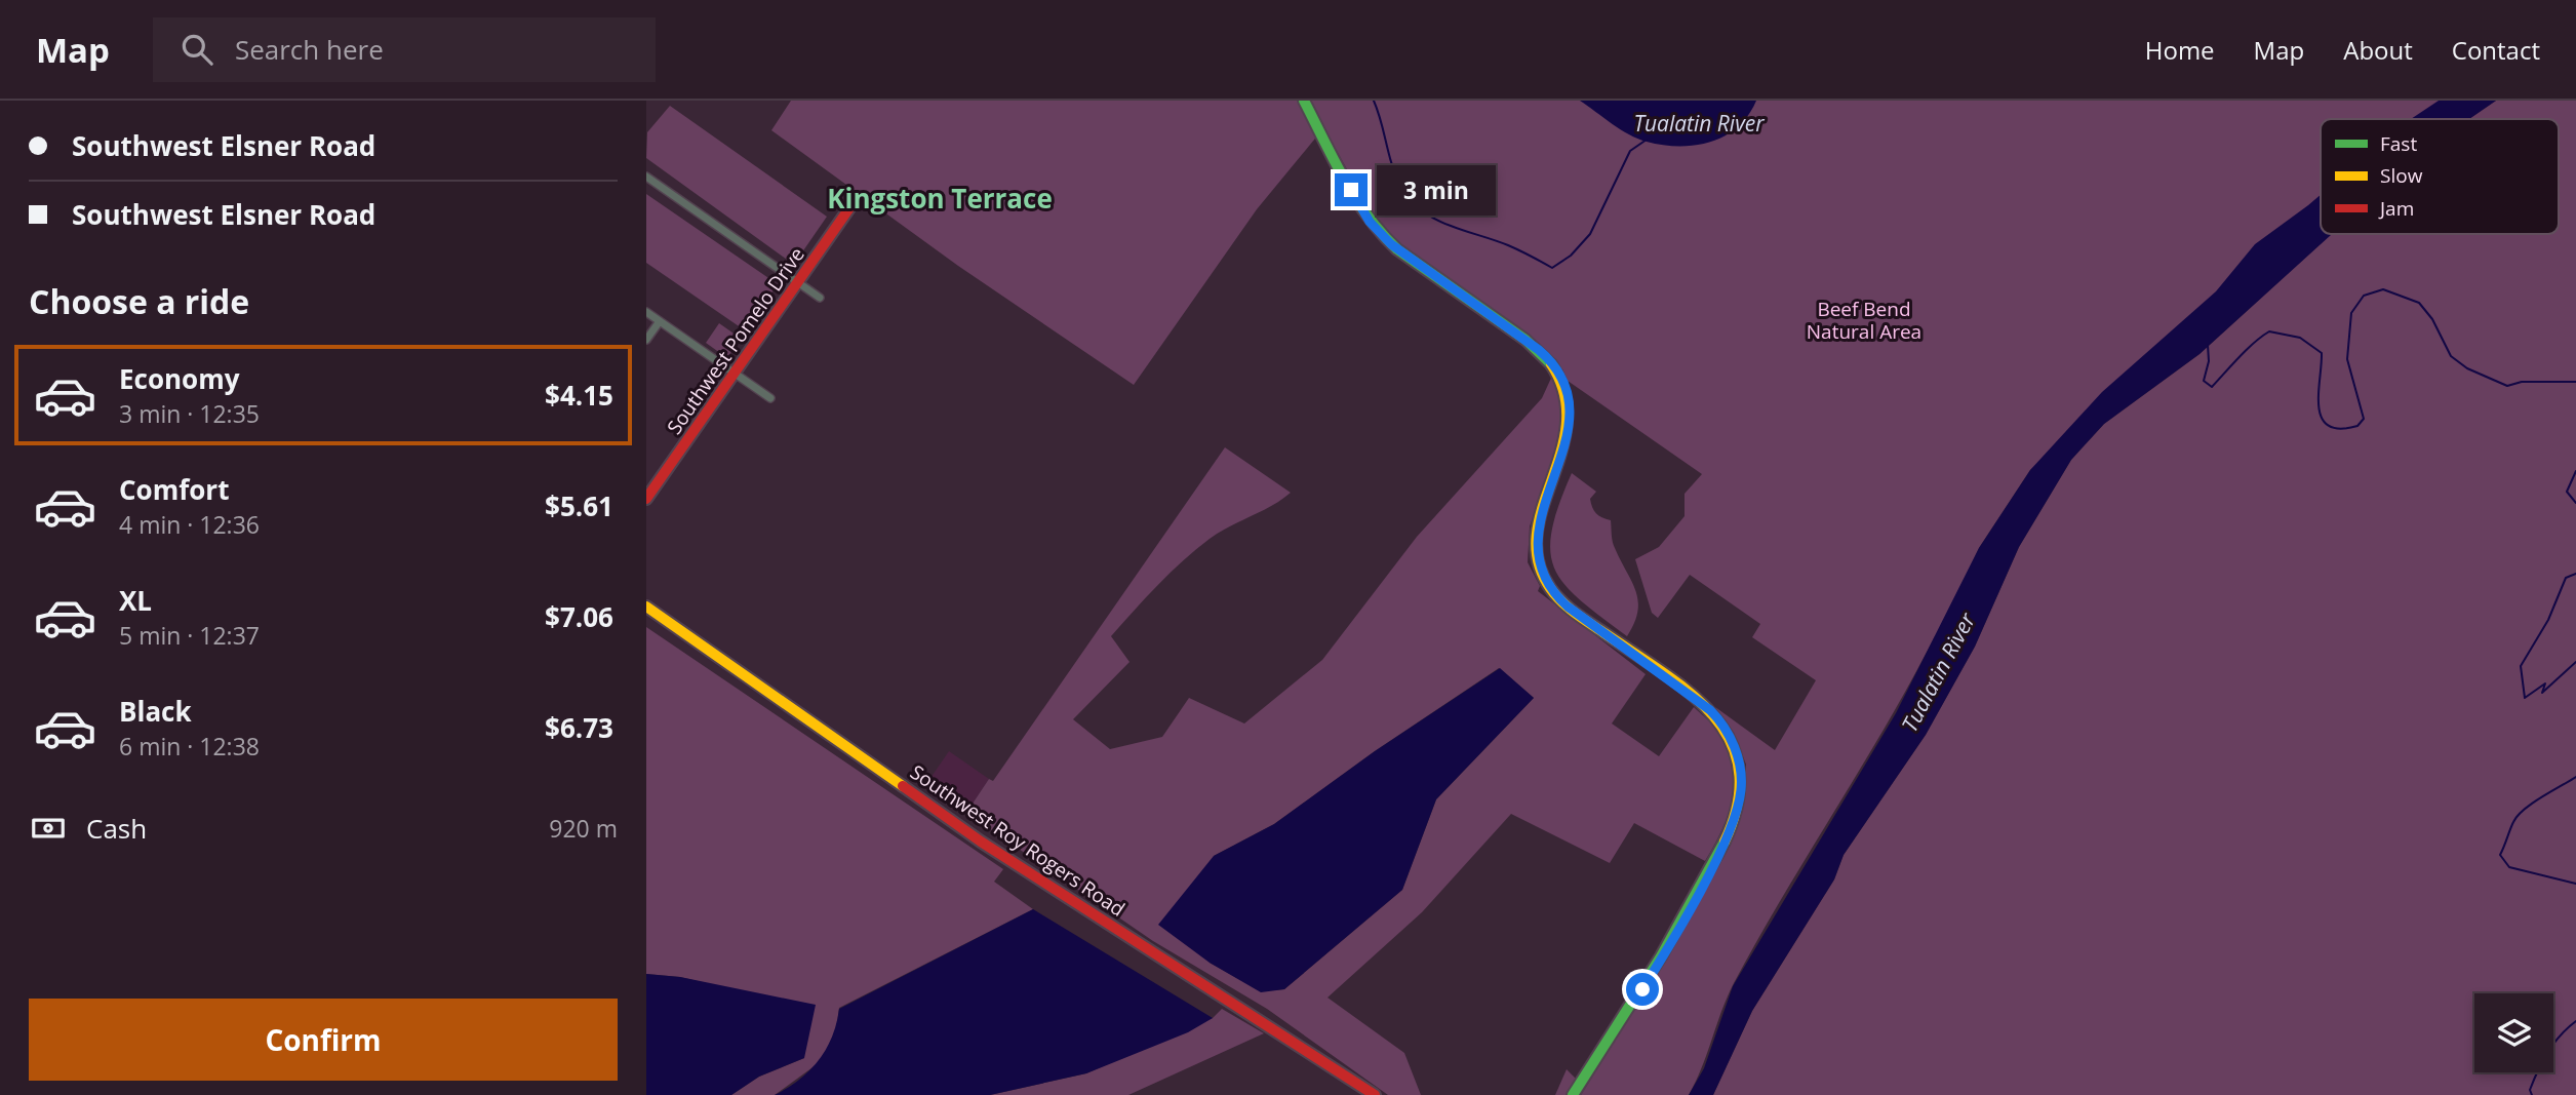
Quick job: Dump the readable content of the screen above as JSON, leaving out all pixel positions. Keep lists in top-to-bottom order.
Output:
{
  "streets": {
    "street": ["Southwest Pomelo Drive", "Southwest Roy Rogers Road"]
  },
  "districts": ["Kingston Terrace"],
  "water": ["Tualatin River"],
  "parks": ["Beef Bend Natural Area"],
  "legend": ["Fast", "Slow", "Jam"],
  "page": {
    "header": "Map",
    "search": "Search here",
    "nav": [
      "Home",
      "Map",
      "About",
      "Contact"
    ],
    "banner": ["Southwest Elsner Road", "Southwest Elsner Road"],
    "bubble": "3 min",
    "heading": "Choose a ride",
    "list": [
      {
        "name": "Economy",
        "note": "3 min · 12:35",
        "value": "$4.15"
      },
      {
        "name": "Comfort",
        "note": "4 min · 12:36",
        "value": "$5.61"
      },
      {
        "name": "XL",
        "note": "5 min · 12:37",
        "value": "$7.06"
      },
      {
        "name": "Black",
        "note": "6 min · 12:38",
        "value": "$6.73"
      }
    ],
    "pay": ["Cash", "920 m"],
    "buttons": "Confirm"
  }
}
